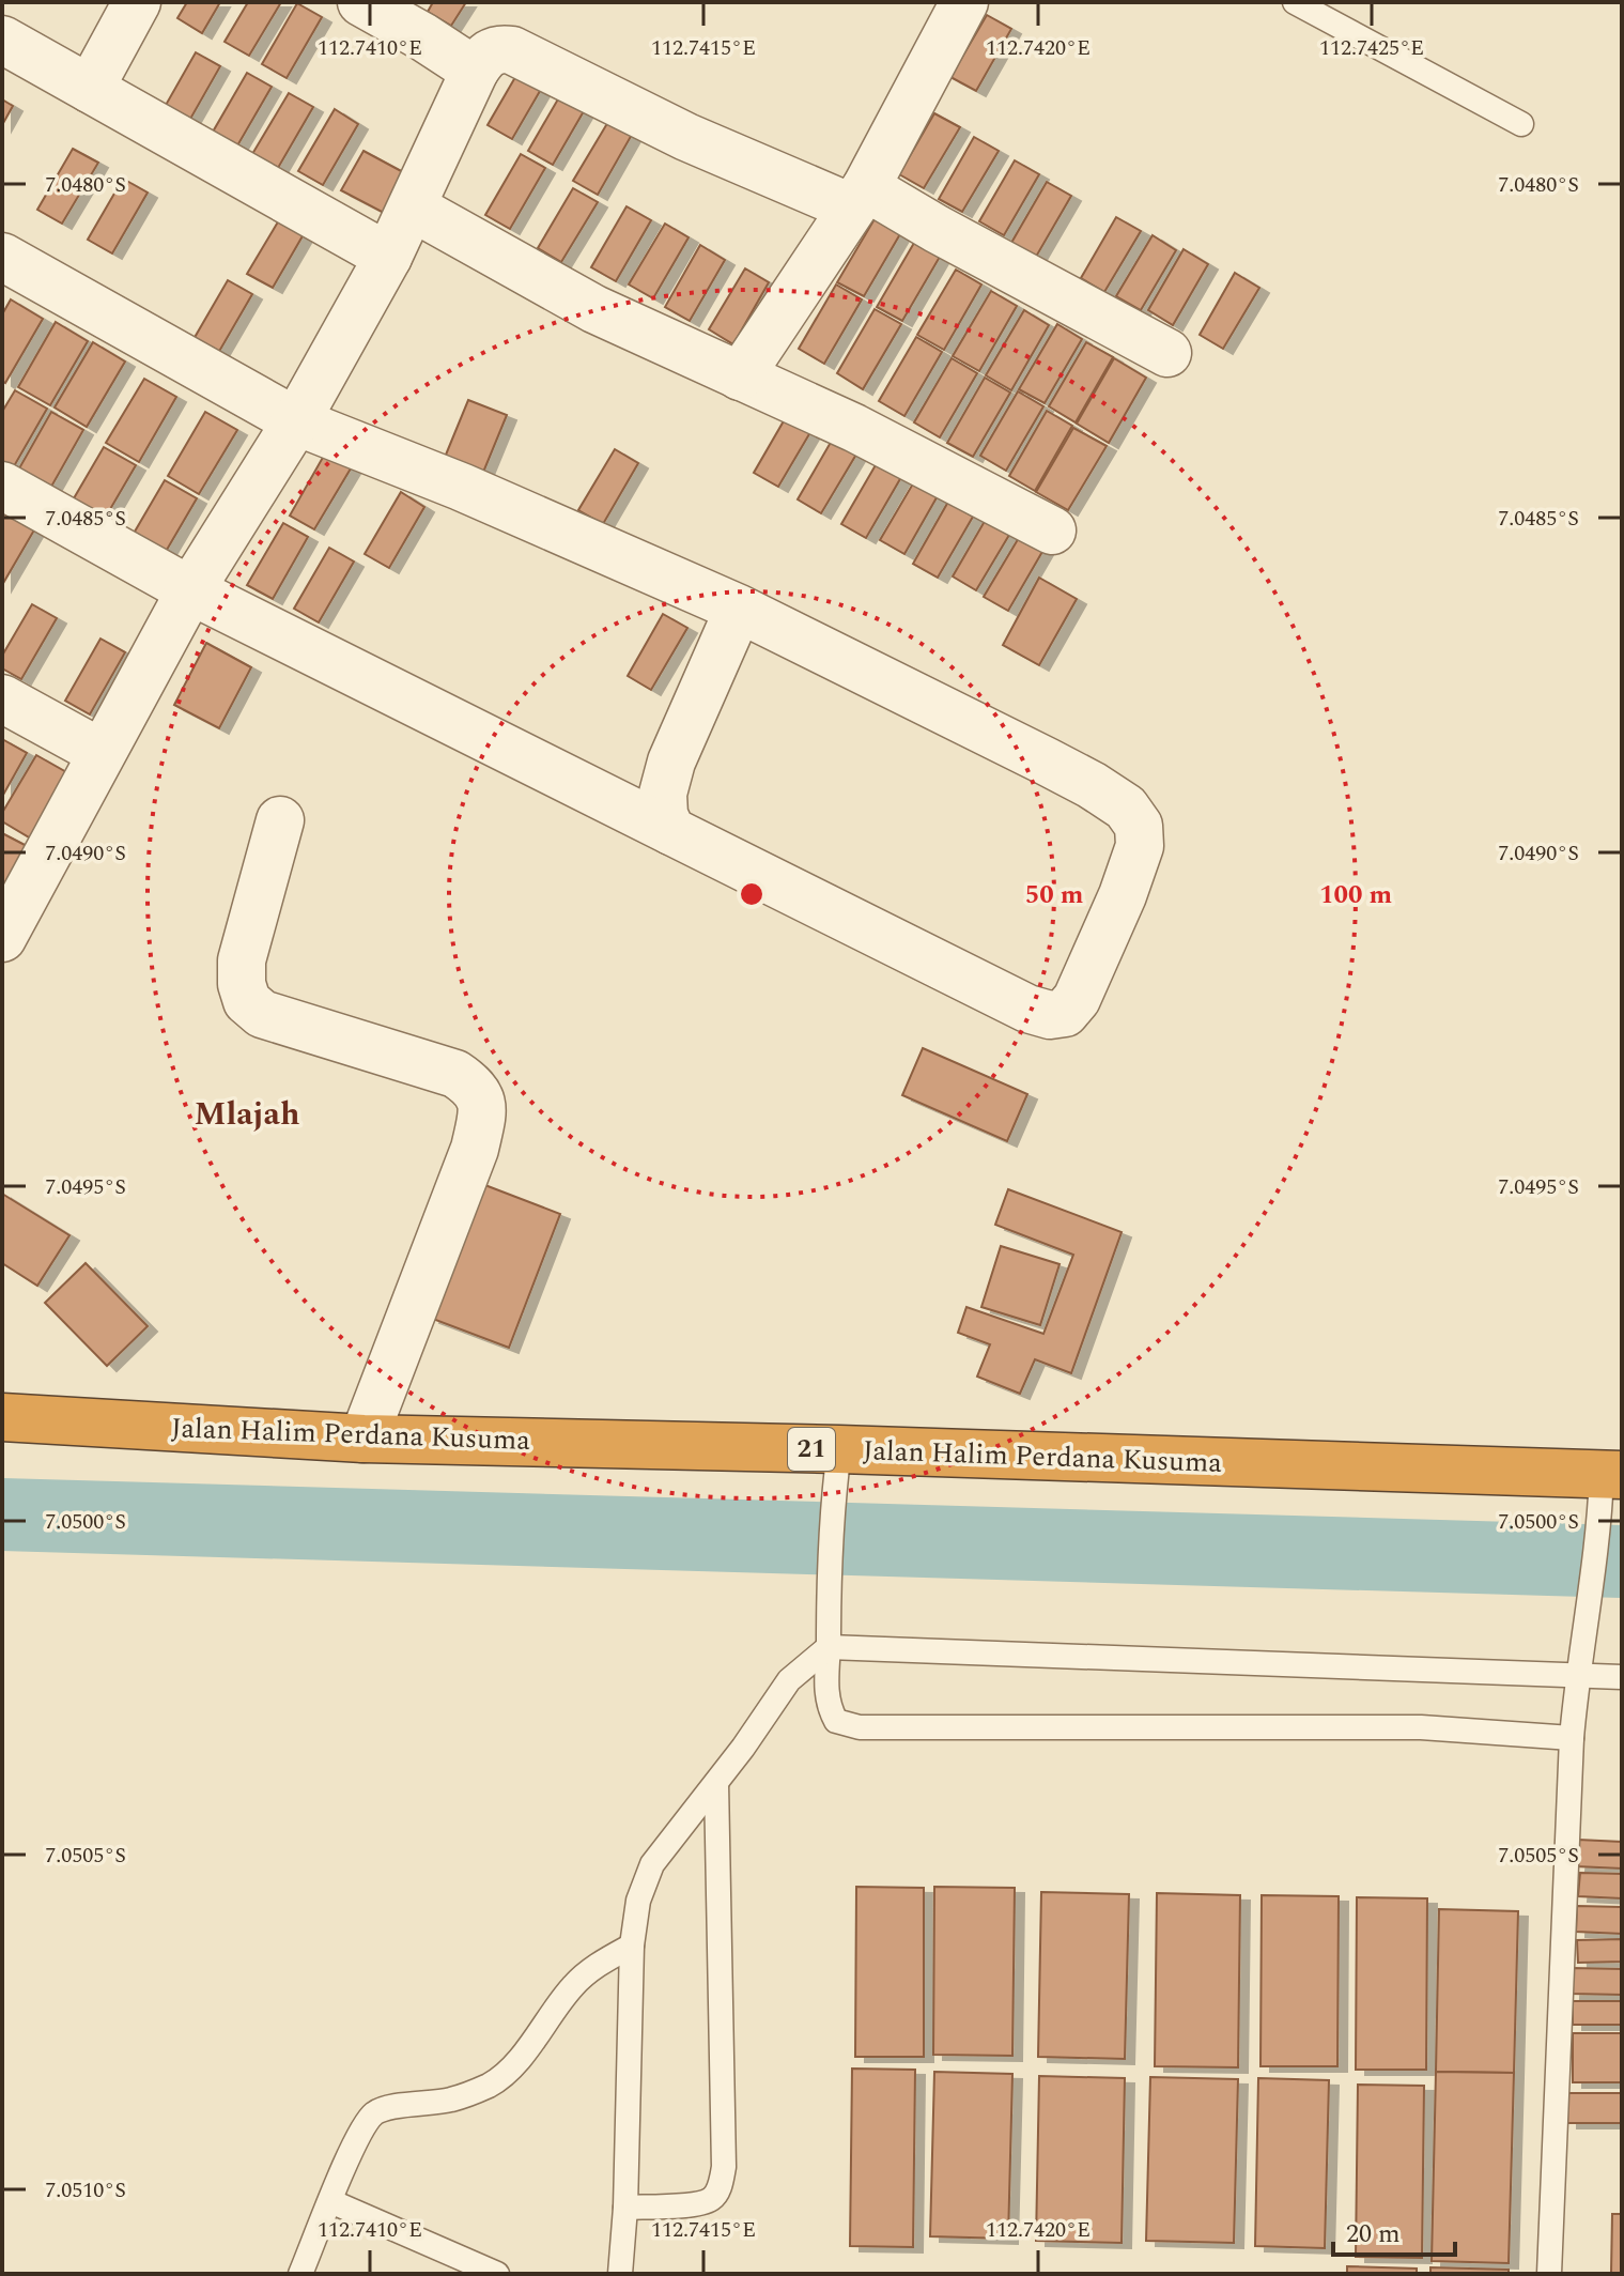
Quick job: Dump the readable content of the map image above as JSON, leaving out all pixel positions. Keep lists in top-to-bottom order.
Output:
{
  "streets": {
    "highway": ["Jalan Halim Perdana Kusuma", "21"]
  },
  "districts": ["Mlajah"],
  "scale_bar": "20 m",
  "coordinates": [
    "112.7410°E",
    "112.7415°E",
    "112.7420°E",
    "112.7425°E",
    "7.0480°S",
    "7.0485°S",
    "7.0490°S",
    "7.0495°S",
    "7.0500°S",
    "7.0505°S",
    "7.0510°S"
  ],
  "rings": ["50 m", "100 m"]
}
